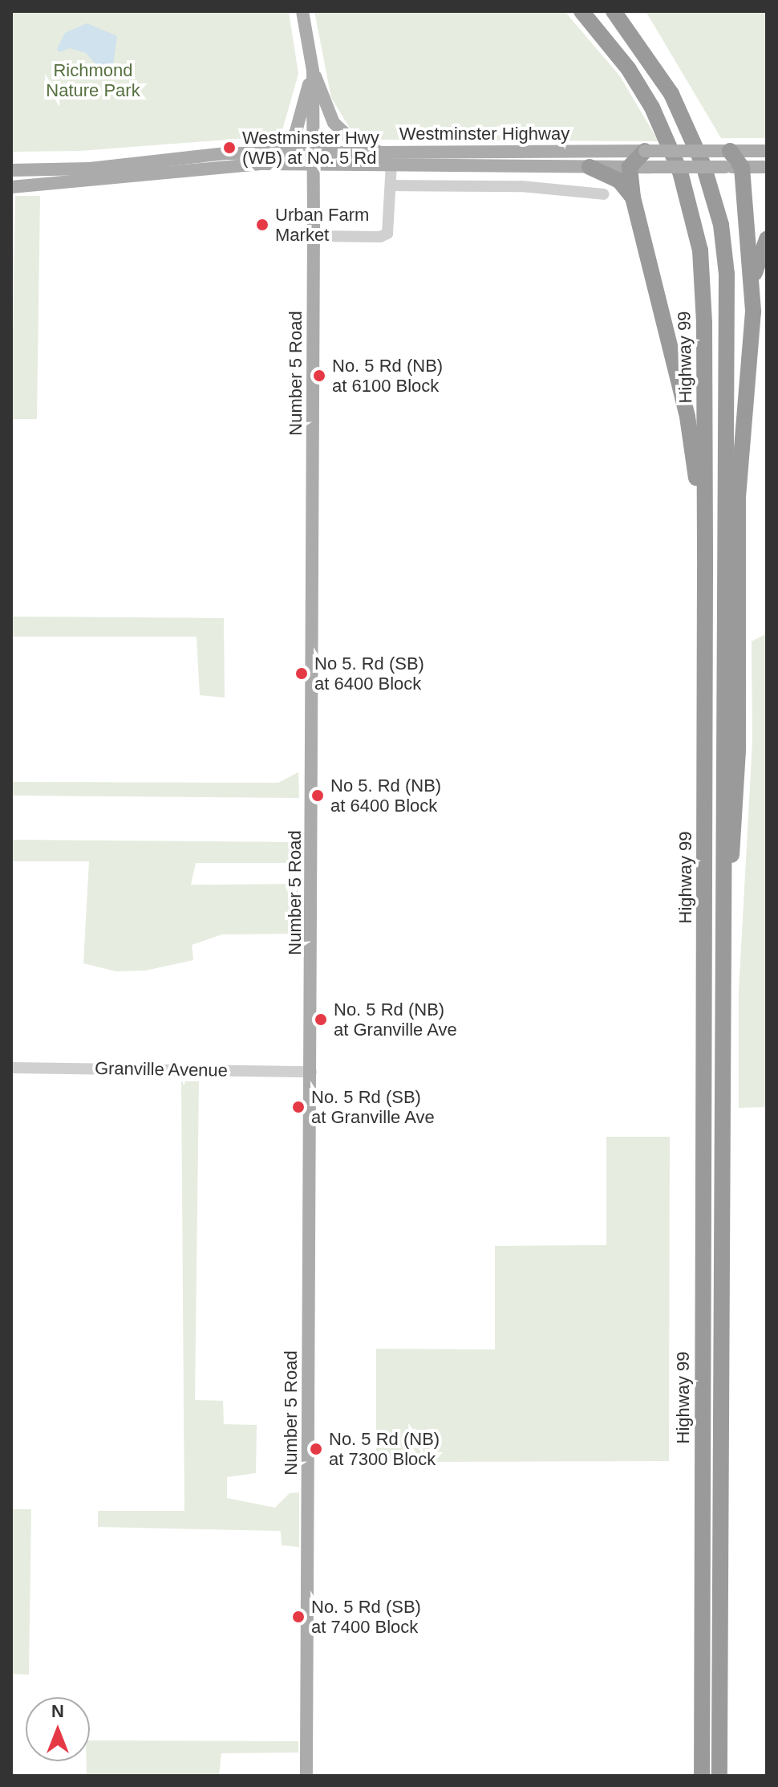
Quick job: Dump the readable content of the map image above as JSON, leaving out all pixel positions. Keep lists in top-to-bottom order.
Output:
{
  "streets": {
    "highway": ["Highway 99"],
    "main road": ["Westminster Highway", "Number 5 Road"],
    "street": ["Granville Avenue"]
  },
  "crossings": [
    ["Westminster Highway", "Number 5 Road"],
    ["Number 5 Road", "Granville Avenue"]
  ],
  "parks": ["Richmond Nature Park"],
  "places": [
    "Westminster Hwy (WB) at No. 5 Rd",
    "Urban Farm Market",
    "No. 5 Rd (NB) at 6100 Block",
    "No 5. Rd (SB) at 6400 Block",
    "No 5. Rd (NB) at 6400 Block",
    "No. 5 Rd (NB) at Granville Ave",
    "No. 5 Rd (SB) at Granville Ave",
    "No. 5 Rd (NB) at 7300 Block",
    "No. 5 Rd (SB) at 7400 Block"
  ],
  "north": "top"
}
